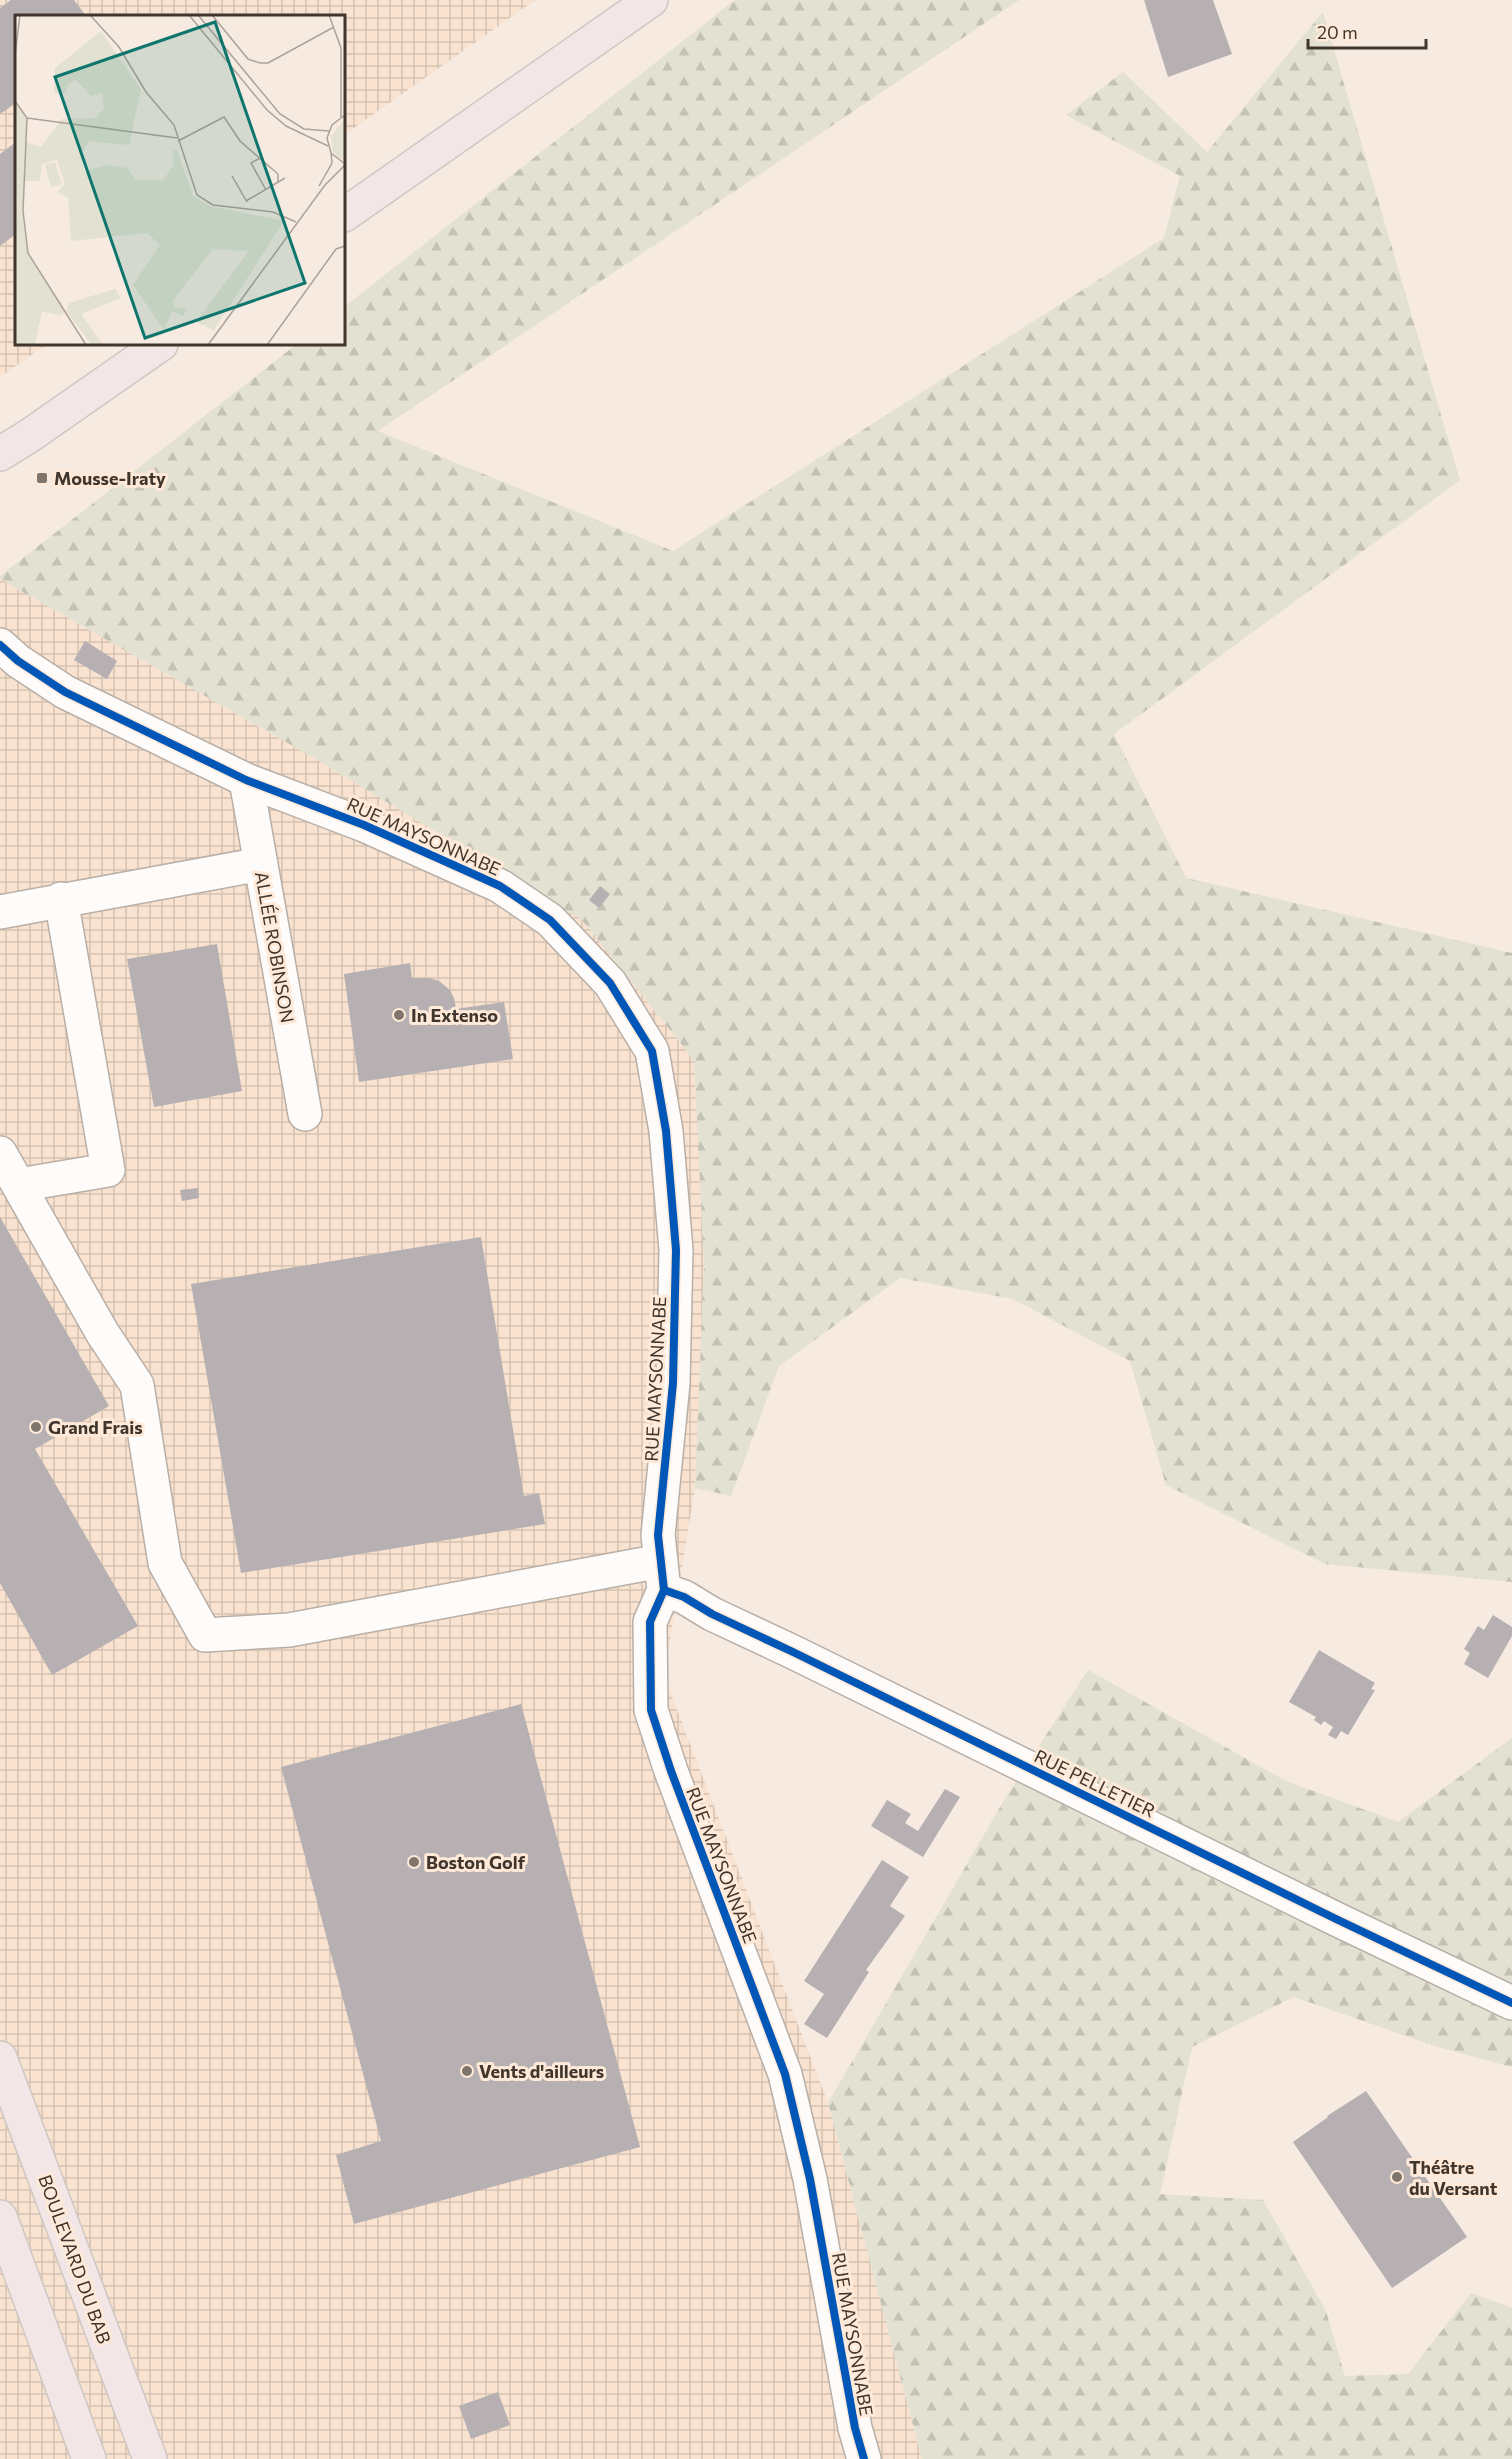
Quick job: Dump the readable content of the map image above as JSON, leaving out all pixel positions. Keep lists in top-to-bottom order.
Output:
{
  "streets": {
    "main road": ["BOULEVARD DU BAB"],
    "street": ["RUE MAYSONNABE", "ALLÉE ROBINSON", "RUE PELLETIER"]
  },
  "crossings": [
    ["RUE MAYSONNABE", "ALLÉE ROBINSON"],
    ["RUE MAYSONNABE", "RUE PELLETIER"]
  ],
  "places": {
    "transit": ["Mousse-Iraty"],
    "other": [
      "In Extenso",
      "Grand Frais",
      "Boston Golf",
      "Vents d'ailleurs",
      "Théâtre du Versant"
    ]
  },
  "scale_bar": "20 m"
}
